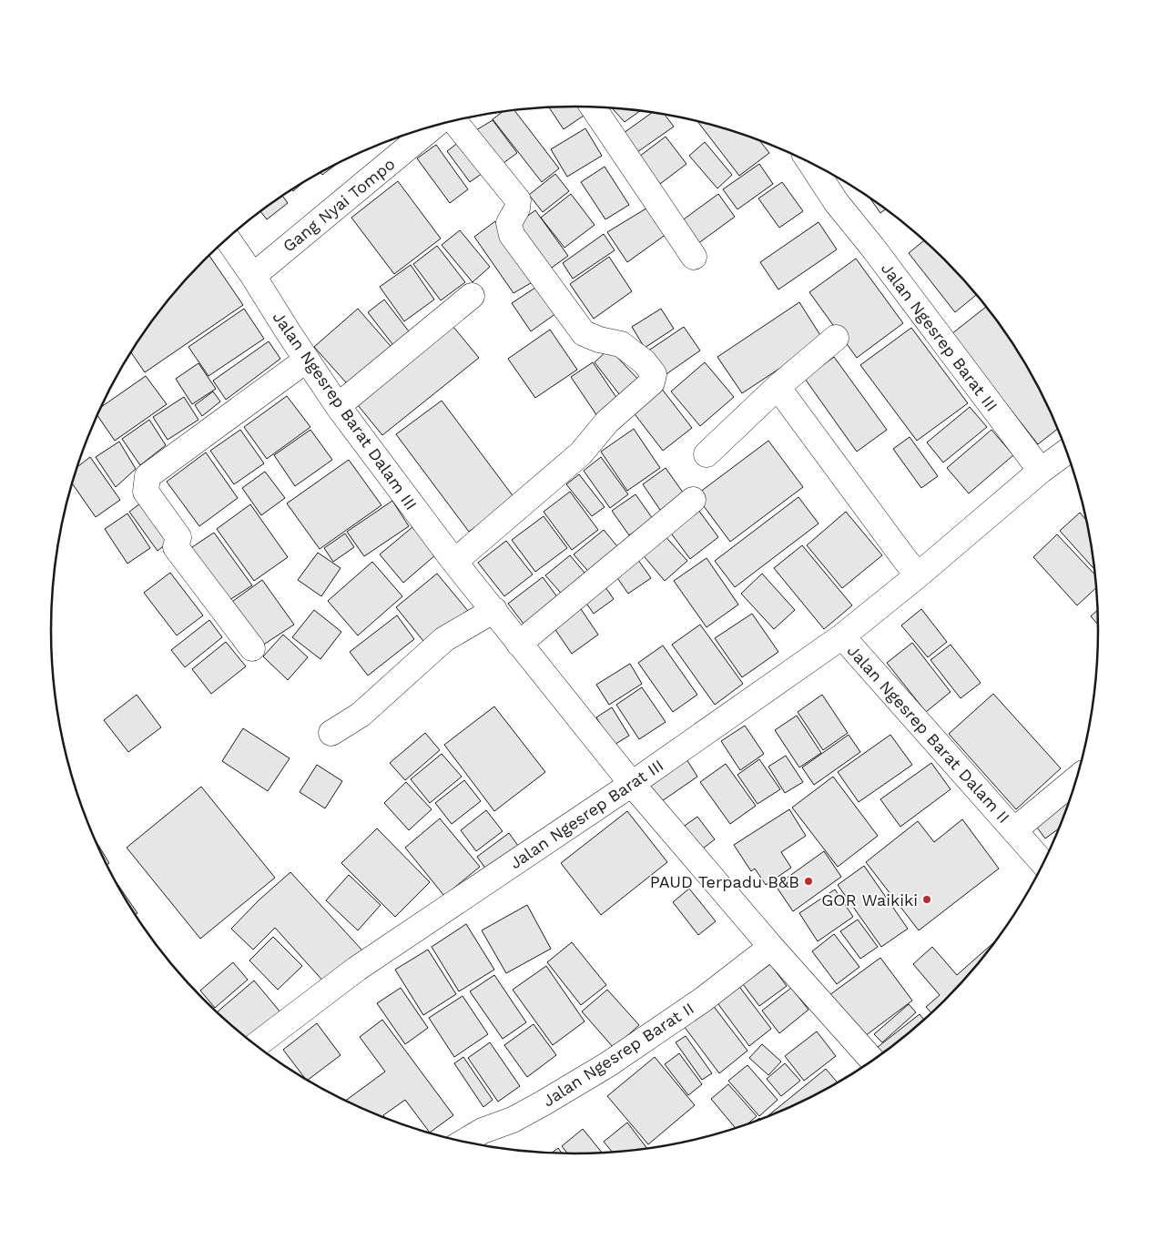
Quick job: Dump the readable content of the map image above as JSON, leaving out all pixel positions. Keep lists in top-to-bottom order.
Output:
{
  "streets": {
    "street": [
      "Gang Nyai Tompo",
      "Jalan Ngesrep Barat III",
      "Jalan Ngesrep Barat Dalam III",
      "Jalan Ngesrep Barat Dalam II",
      "Jalan Ngesrep Barat II"
    ]
  },
  "crossings": [
    ["Gang Nyai Tompo", "Jalan Ngesrep Barat Dalam III"],
    ["Jalan Ngesrep Barat III", "Jalan Ngesrep Barat Dalam III"],
    ["Jalan Ngesrep Barat III", "Jalan Ngesrep Barat Dalam II"]
  ],
  "places": ["PAUD Terpadu B&B", "GOR Waikiki"]
}
